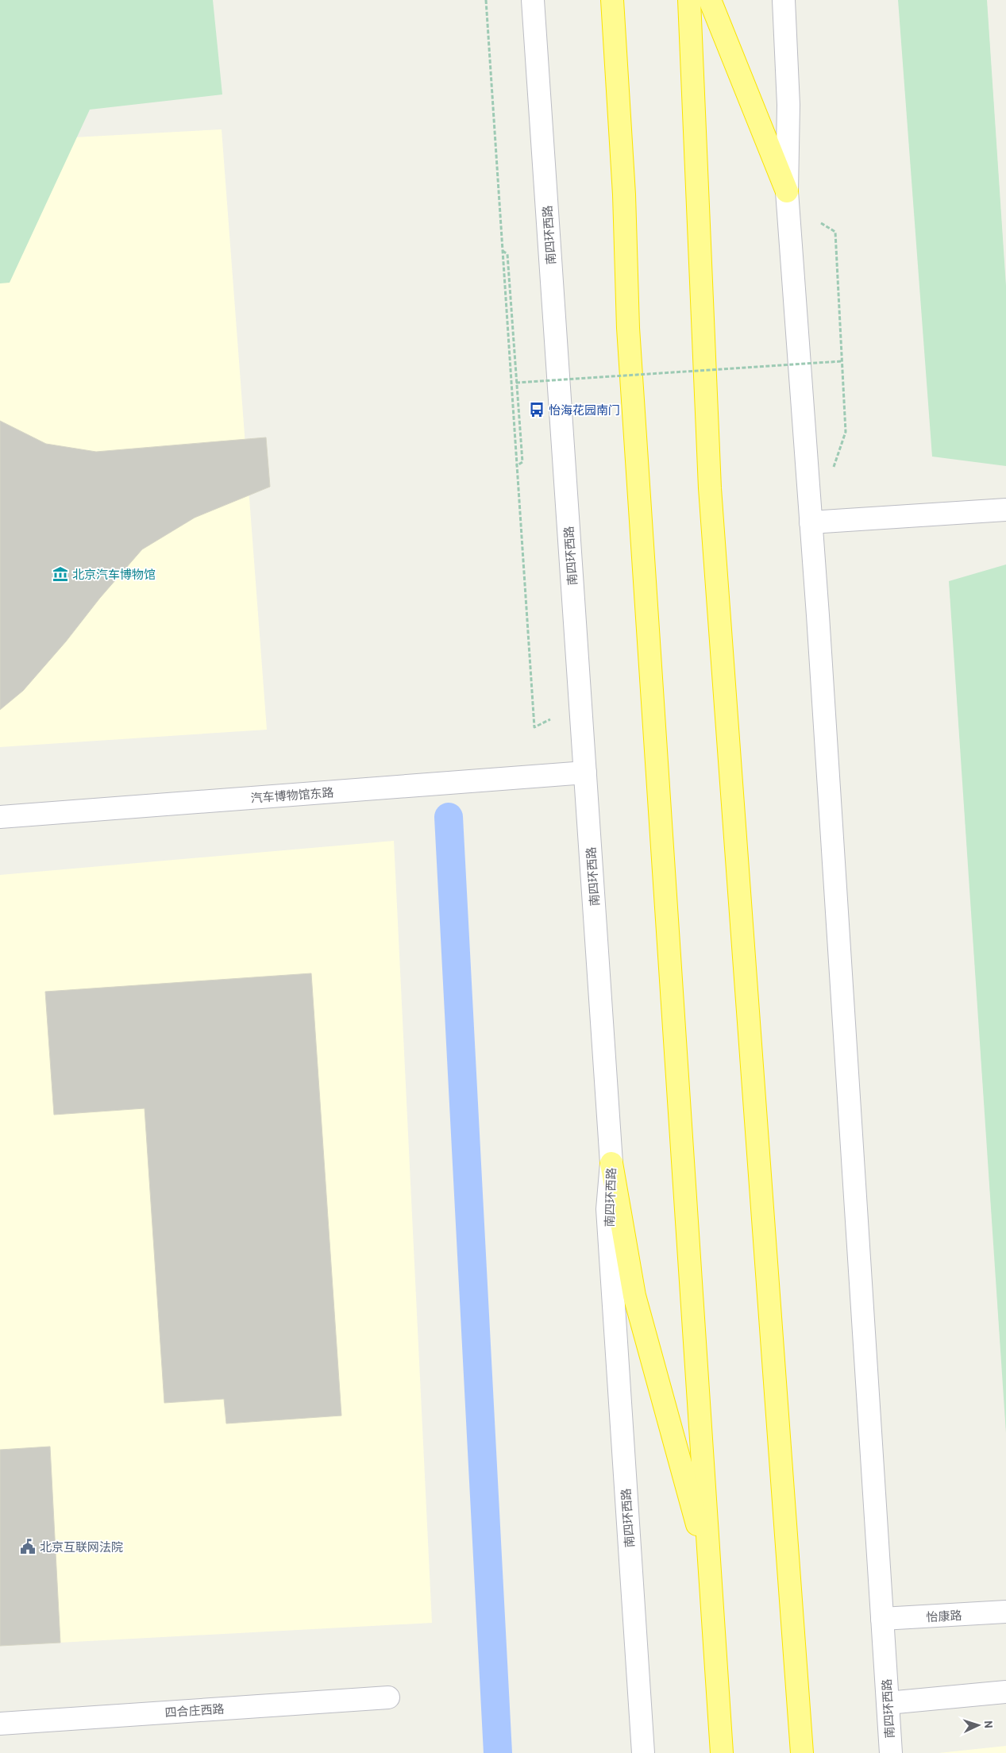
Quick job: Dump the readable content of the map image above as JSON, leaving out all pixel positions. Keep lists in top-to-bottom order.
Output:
{
  "streets": {
    "main road": [
      "南四环西路",
      "汽车博物馆东路",
      "怡康路",
      "四合庄西路"
    ]
  },
  "crossings": [
    ["南四环西路", "汽车博物馆东路"],
    ["南四环西路", "怡康路"]
  ],
  "places": {
    "bus stop": ["怡海花园南门"],
    "museum": ["北京汽车博物馆"],
    "public building": ["北京互联网法院"]
  },
  "north": "right"
}
